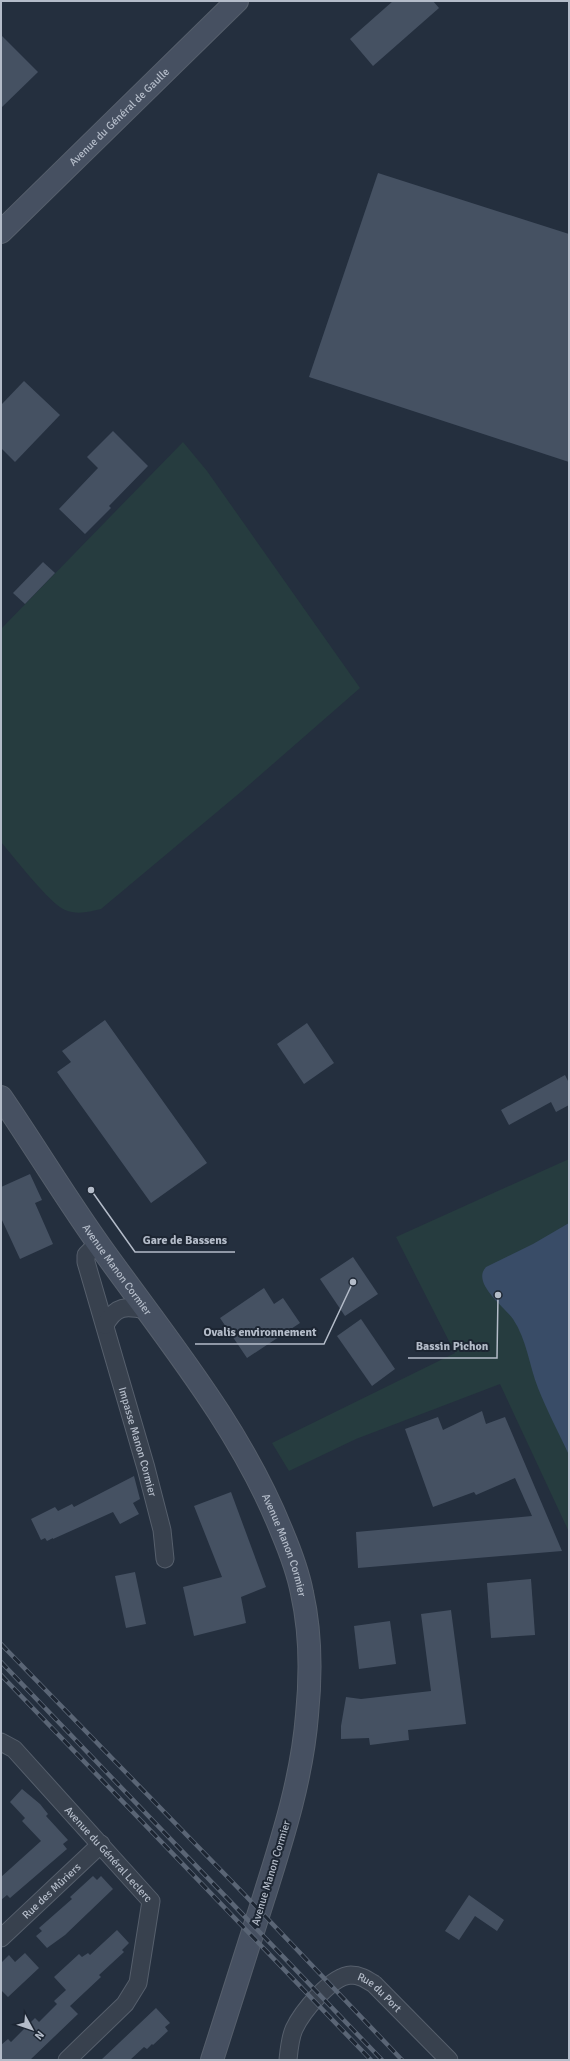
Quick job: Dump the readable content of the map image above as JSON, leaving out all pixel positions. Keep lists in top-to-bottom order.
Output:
{
  "streets": {
    "street": [
      "Avenue du Général de Gaulle",
      "Avenue Manon Cormier",
      "Impasse Manon Cormier",
      "Avenue du Général Leclerc",
      "Rue des Mûriers",
      "Rue du Port"
    ]
  },
  "crossings": [
    ["Avenue Manon Cormier", "Impasse Manon Cormier"],
    ["Avenue du Général Leclerc", "Rue des Mûriers"]
  ],
  "places": ["Gare de Bassens", "Ovalis environnement", "Bassin Pichon"],
  "north": "bottom right"
}
